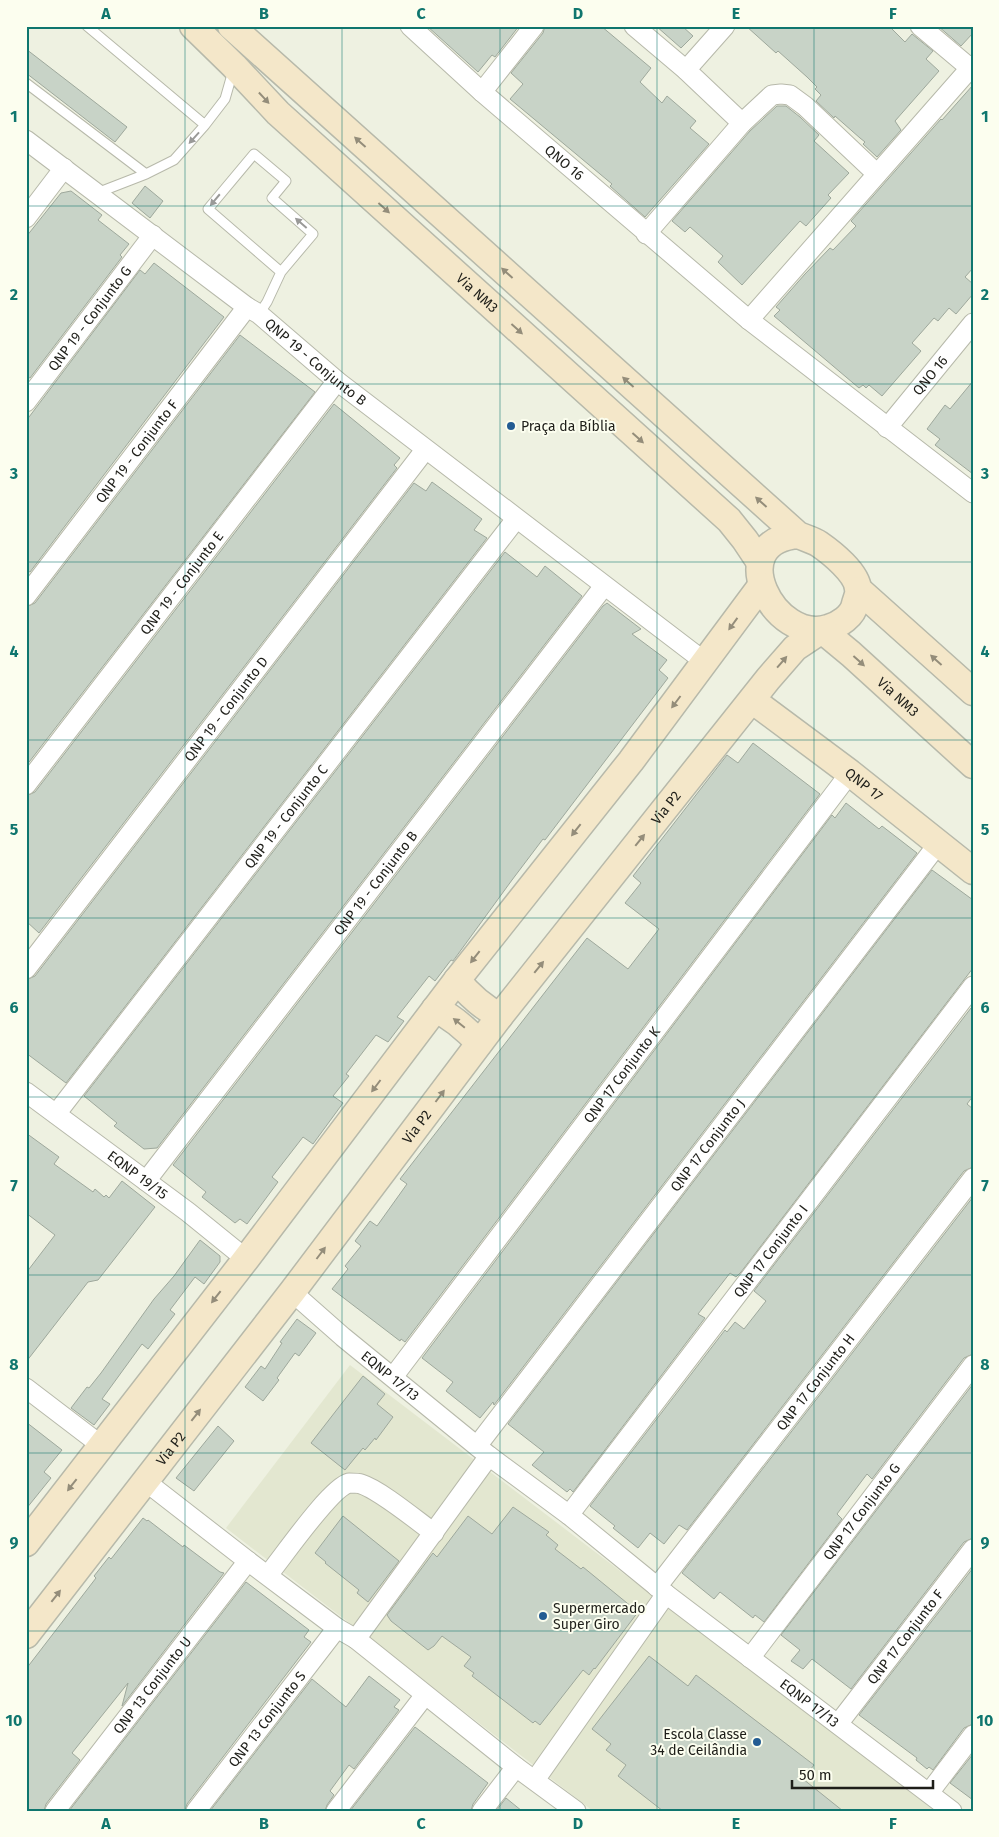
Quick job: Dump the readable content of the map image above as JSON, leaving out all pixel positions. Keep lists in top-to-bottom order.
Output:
{
  "streets": {
    "main road": ["Via NM3", "QNP 17", "Via P2"],
    "street": [
      "QNO 16",
      "QNP 19 - Conjunto G",
      "QNP 19 - Conjunto B",
      "QNP 19 - Conjunto F",
      "QNP 19 - Conjunto E",
      "QNP 19 - Conjunto D",
      "QNP 19 - Conjunto C",
      "QNP 17 Conjunto K",
      "QNP 17 Conjunto J",
      "EQNP 19/15",
      "QNP 17 Conjunto I",
      "EQNP 17/13",
      "QNP 17 Conjunto H",
      "QNP 17 Conjunto G",
      "QNP 17 Conjunto F",
      "QNP 13 Conjunto U",
      "QNP 13 Conjunto S"
    ]
  },
  "crossings": [
    ["Via NM3", "Via P2"],
    ["QNP 19 - Conjunto G", "QNP 19 - Conjunto B"],
    ["QNP 19 - Conjunto B", "QNP 19 - Conjunto F"],
    ["QNP 19 - Conjunto B", "QNP 19 - Conjunto E"],
    ["QNP 19 - Conjunto B", "QNP 19 - Conjunto D"],
    ["QNP 19 - Conjunto B", "QNP 19 - Conjunto C"],
    ["QNP 19 - Conjunto B", "EQNP 19/15"],
    ["QNP 17", "Via P2"],
    ["QNP 17", "QNP 17 Conjunto K"],
    ["QNP 17", "QNP 17 Conjunto J"],
    ["Via P2", "EQNP 17/13"],
    ["QNP 19 - Conjunto C", "EQNP 19/15"],
    ["QNP 17 Conjunto K", "EQNP 17/13"],
    ["QNP 17 Conjunto J", "EQNP 17/13"],
    ["QNP 17 Conjunto I", "EQNP 17/13"],
    ["EQNP 17/13", "QNP 17 Conjunto H"],
    ["EQNP 17/13", "QNP 17 Conjunto G"],
    ["EQNP 17/13", "QNP 17 Conjunto F"]
  ],
  "places": ["Praça da Bíblia", "Supermercado Super Giro", "Escola Classe 34 de Ceilândia"],
  "scale_bar": "50 m",
  "grid": {
    "columns": [
      "A",
      "B",
      "C",
      "D",
      "E",
      "F"
    ],
    "rows": [
      "1",
      "2",
      "3",
      "4",
      "5",
      "6",
      "7",
      "8",
      "9",
      "10"
    ]
  }
}
